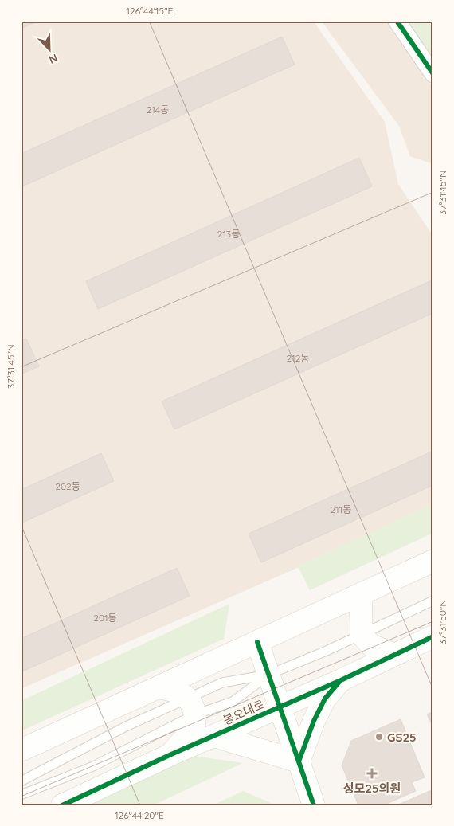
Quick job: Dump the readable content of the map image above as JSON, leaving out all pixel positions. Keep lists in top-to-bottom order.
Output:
{
  "streets": {
    "main road": ["봉오대로"]
  },
  "places": {
    "other": ["GS25"],
    "health": ["성모25의원"]
  },
  "house_numbers": [
    "214동",
    "213동",
    "212동",
    "202동",
    "211동",
    "201동"
  ],
  "north": "bottom right",
  "coordinates": [
    "126°44'15\"E",
    "37°31'45\"N",
    "37°31'50\"N",
    "126°44'20\"E"
  ]
}
